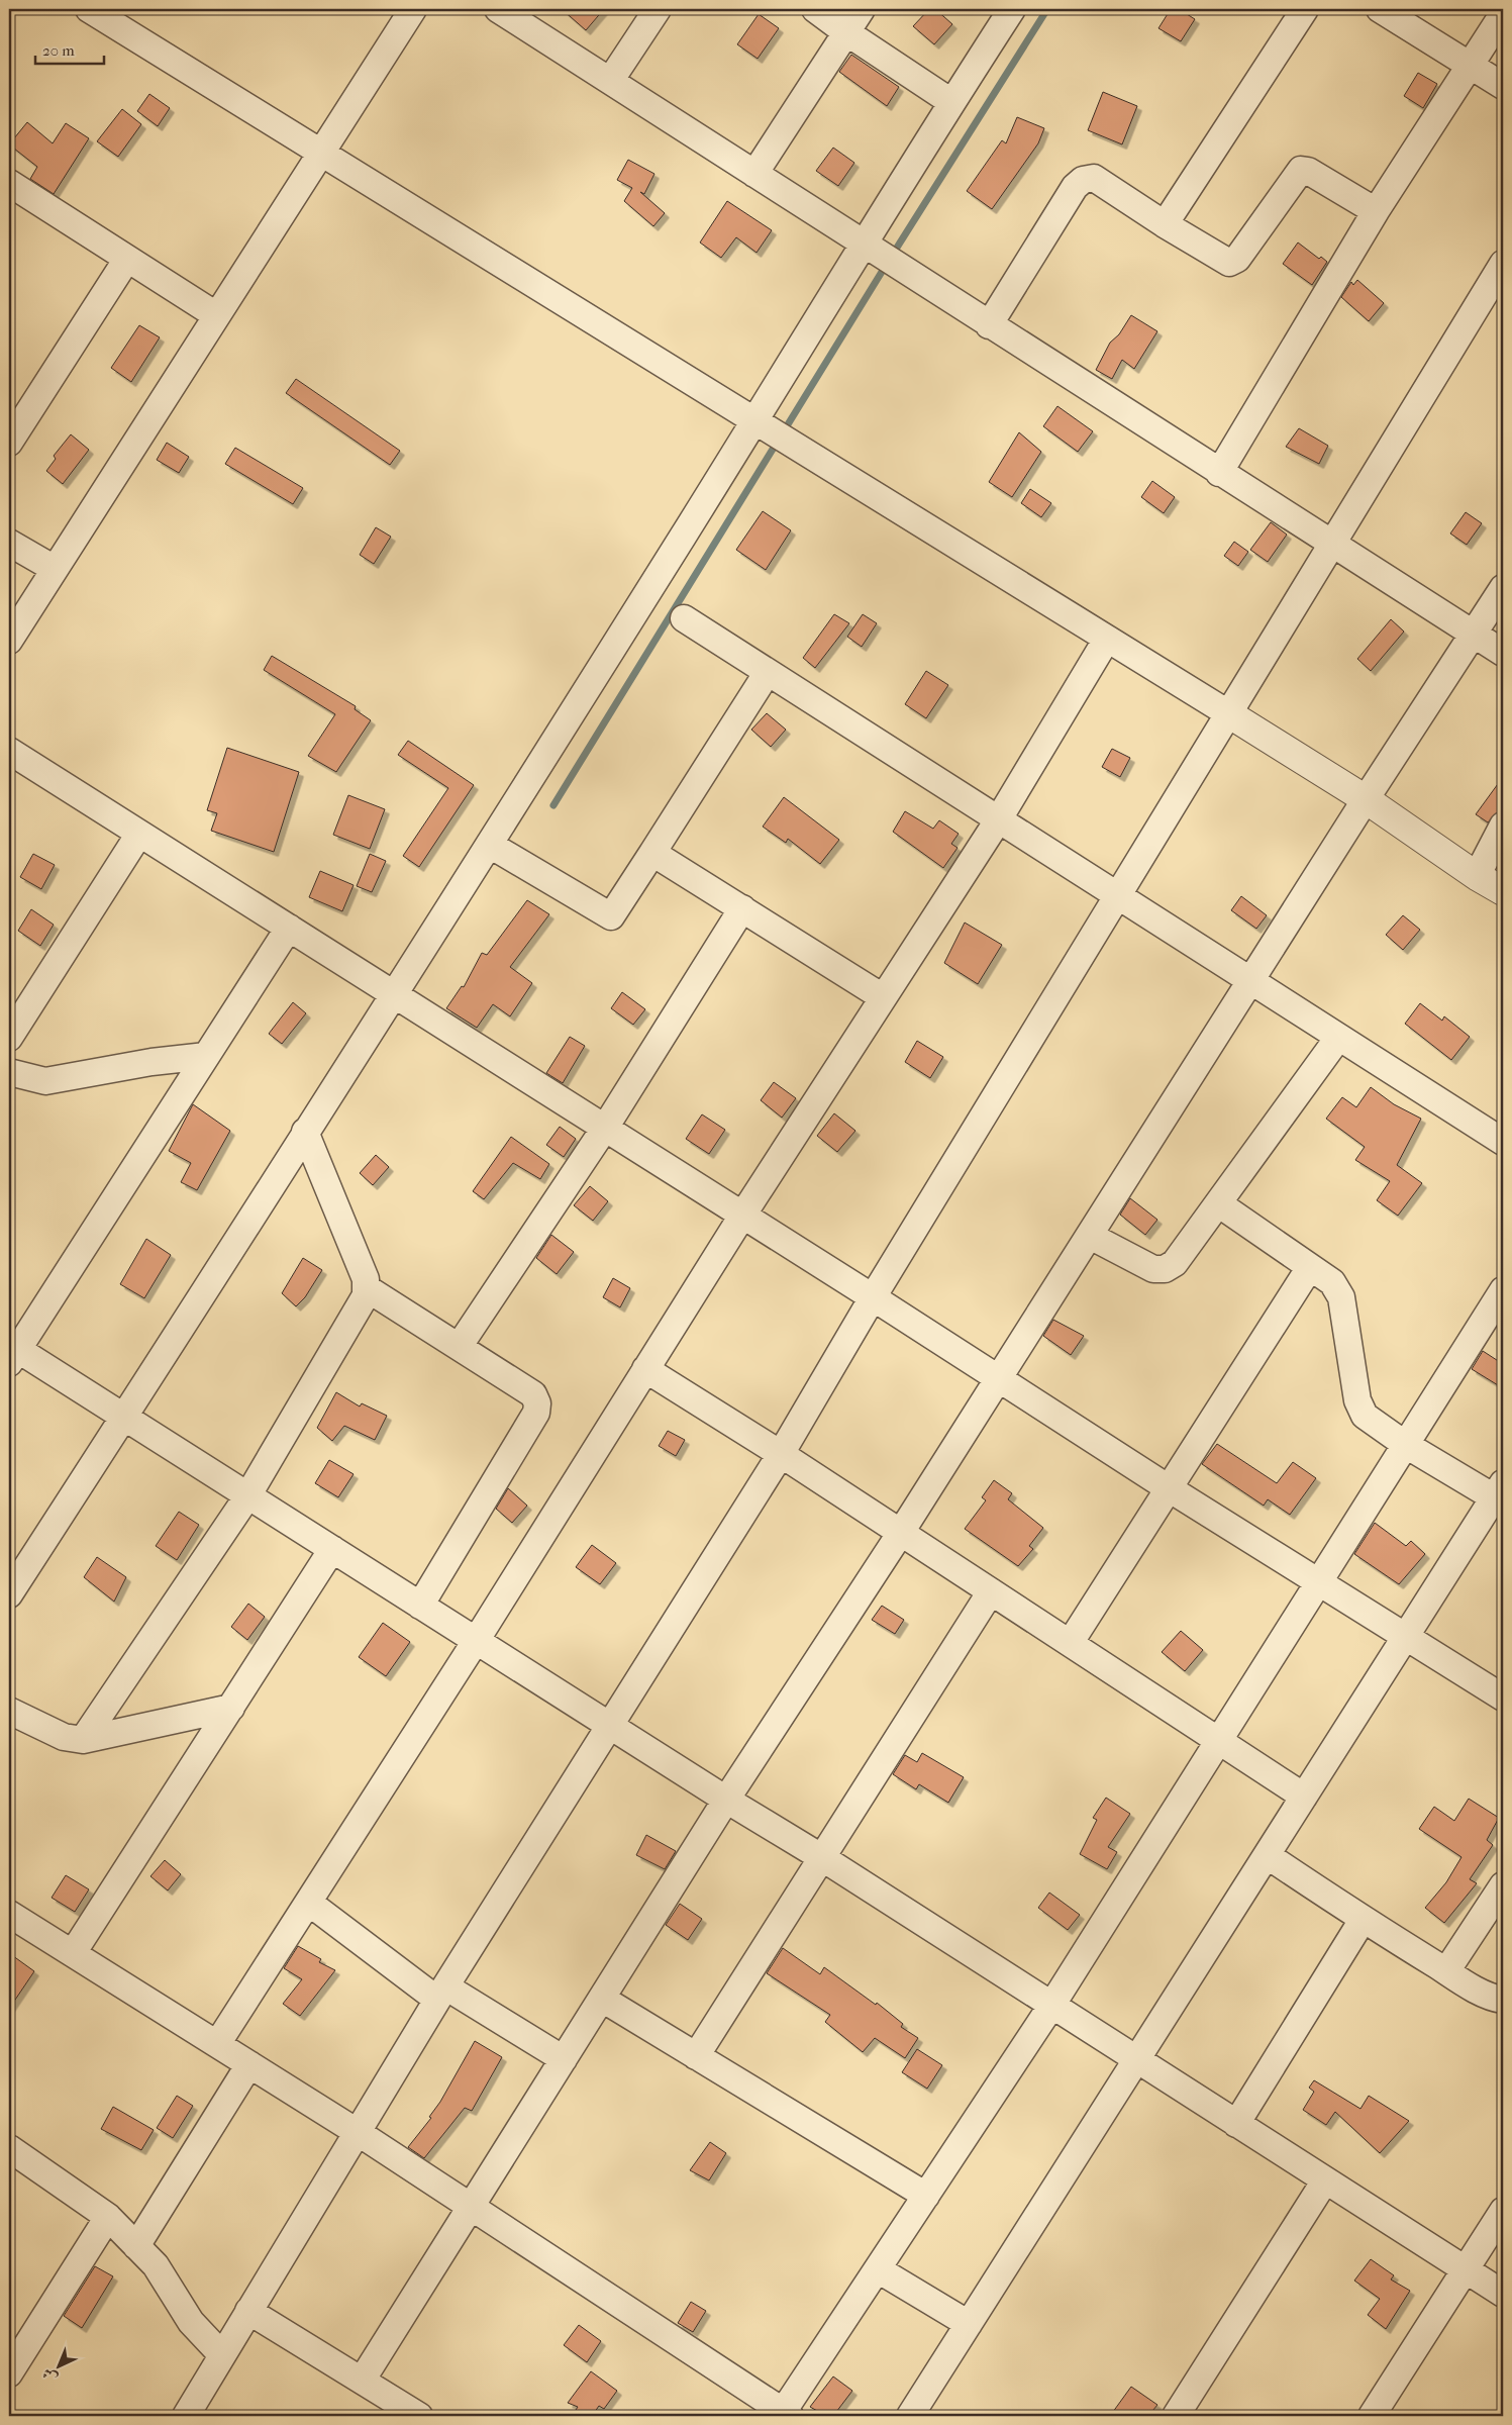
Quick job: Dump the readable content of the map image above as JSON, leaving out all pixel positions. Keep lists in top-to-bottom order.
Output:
{
  "scale_bar": "20 m",
  "north": "bottom left"
}
